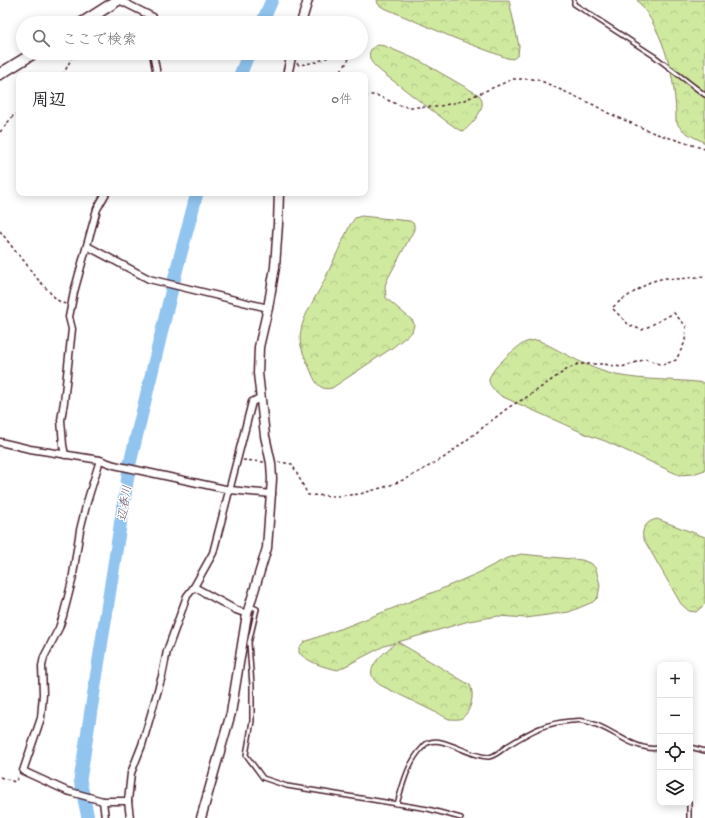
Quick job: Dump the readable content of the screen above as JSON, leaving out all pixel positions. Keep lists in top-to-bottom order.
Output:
{
  "water": ["辺春川"],
  "page": {
    "search": "ここで検索",
    "heading": ["周辺", "0件"],
    "map_buttons": ["+", "−"]
  }
}
